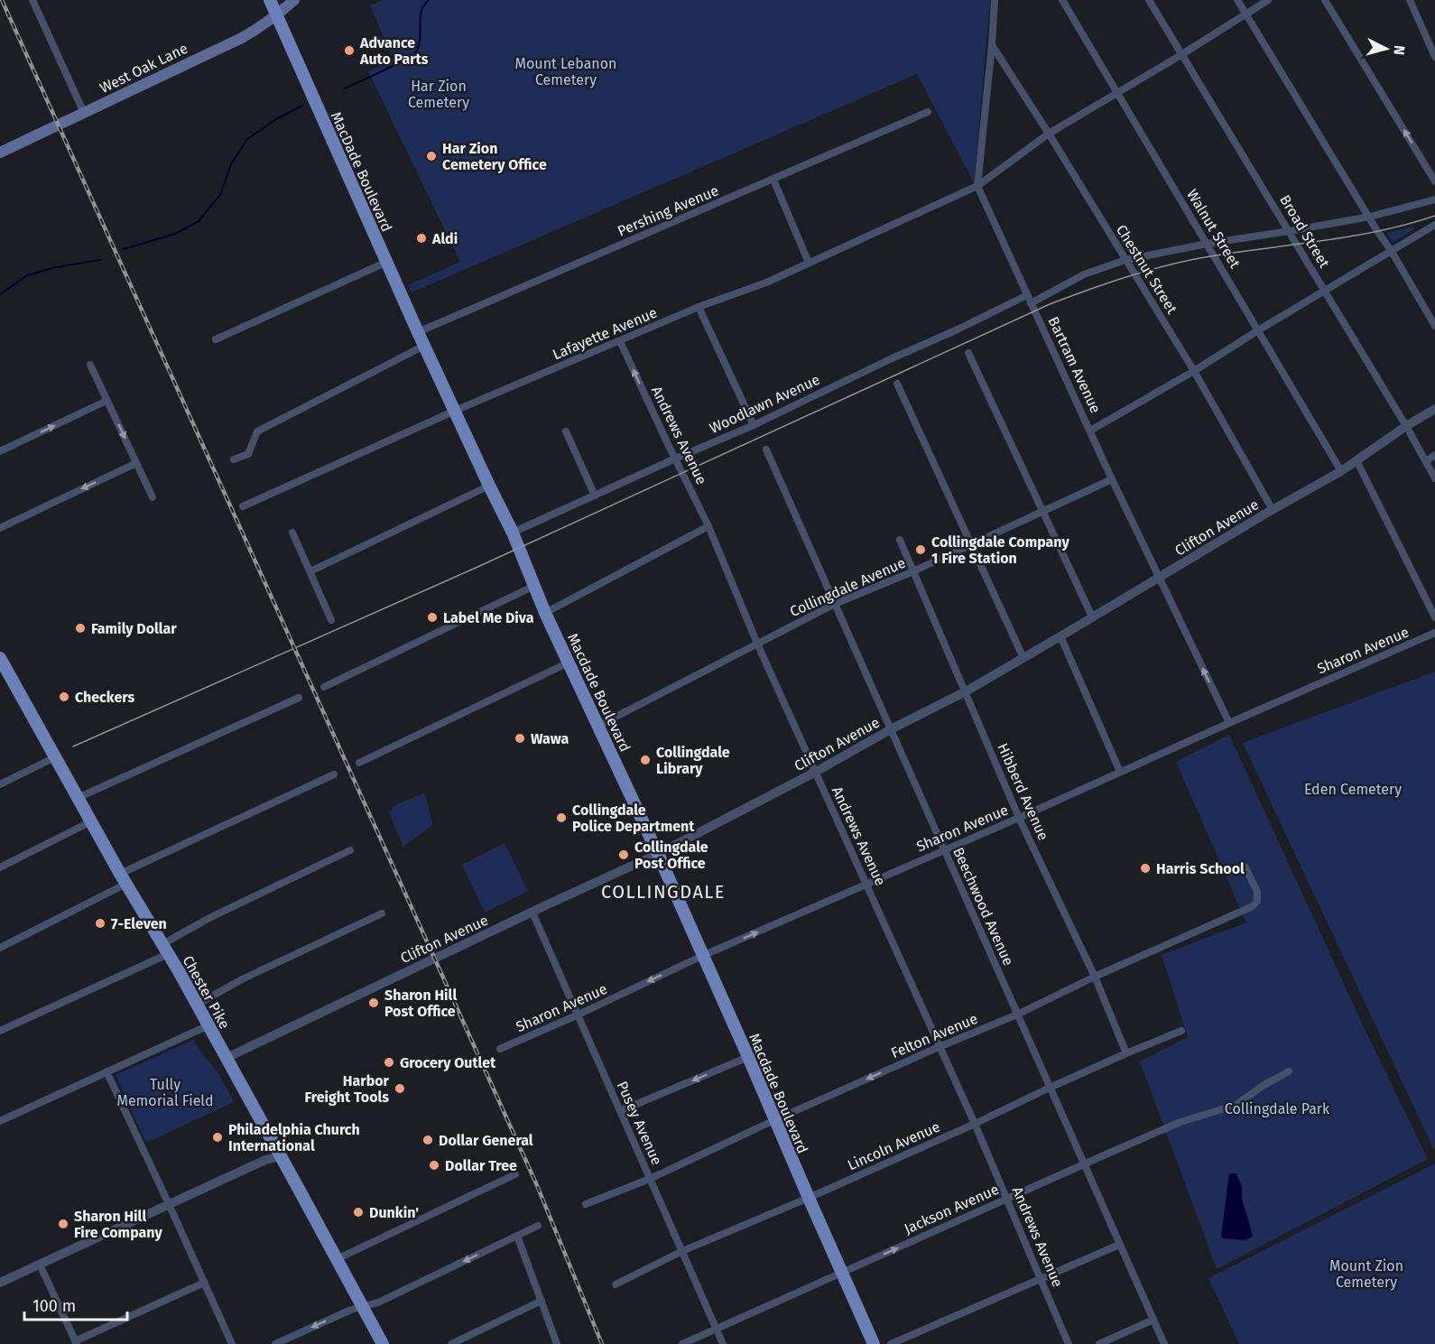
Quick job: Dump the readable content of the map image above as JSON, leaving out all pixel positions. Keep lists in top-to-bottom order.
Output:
{
  "streets": {
    "main road": [
      "West Oak Lane",
      "MacDade Boulevard",
      "Macdade Boulevard",
      "Chester Pike"
    ],
    "street": [
      "Pershing Avenue",
      "Walnut Street",
      "Broad Street",
      "Chestnut Street",
      "Lafayette Avenue",
      "Bartram Avenue",
      "Woodlawn Avenue",
      "Andrews Avenue",
      "Clifton Avenue",
      "Collingdale Avenue",
      "Sharon Avenue",
      "Hibberd Avenue",
      "Beechwood Avenue",
      "Felton Avenue",
      "Pusey Avenue",
      "Lincoln Avenue",
      "Jackson Avenue"
    ]
  },
  "crossings": [
    ["West Oak Lane", "MacDade Boulevard"],
    ["MacDade Boulevard", "Macdade Boulevard"],
    ["Pershing Avenue", "Macdade Boulevard"],
    ["Walnut Street", "Lafayette Avenue"],
    ["Walnut Street", "Clifton Avenue"],
    ["Broad Street", "Lafayette Avenue"],
    ["Broad Street", "Clifton Avenue"],
    ["Chestnut Street", "Lafayette Avenue"],
    ["Chestnut Street", "Clifton Avenue"],
    ["Lafayette Avenue", "Bartram Avenue"],
    ["Lafayette Avenue", "Andrews Avenue"],
    ["Lafayette Avenue", "Macdade Boulevard"],
    ["Bartram Avenue", "Woodlawn Avenue"],
    ["Bartram Avenue", "Clifton Avenue"],
    ["Bartram Avenue", "Collingdale Avenue"],
    ["Bartram Avenue", "Sharon Avenue"],
    ["Woodlawn Avenue", "Andrews Avenue"],
    ["Woodlawn Avenue", "Macdade Boulevard"],
    ["Andrews Avenue", "Clifton Avenue"],
    ["Andrews Avenue", "Collingdale Avenue"],
    ["Andrews Avenue", "Sharon Avenue"],
    ["Andrews Avenue", "Felton Avenue"],
    ["Andrews Avenue", "Lincoln Avenue"],
    ["Andrews Avenue", "Jackson Avenue"],
    ["Clifton Avenue", "Macdade Boulevard"],
    ["Clifton Avenue", "Hibberd Avenue"],
    ["Clifton Avenue", "Beechwood Avenue"],
    ["Clifton Avenue", "Chester Pike"],
    ["Clifton Avenue", "Pusey Avenue"],
    ["Collingdale Avenue", "Macdade Boulevard"],
    ["Collingdale Avenue", "Hibberd Avenue"],
    ["Collingdale Avenue", "Beechwood Avenue"],
    ["Sharon Avenue", "Macdade Boulevard"],
    ["Sharon Avenue", "Hibberd Avenue"],
    ["Sharon Avenue", "Beechwood Avenue"],
    ["Sharon Avenue", "Pusey Avenue"],
    ["Macdade Boulevard", "Felton Avenue"],
    ["Macdade Boulevard", "Lincoln Avenue"],
    ["Macdade Boulevard", "Jackson Avenue"],
    ["Hibberd Avenue", "Felton Avenue"],
    ["Hibberd Avenue", "Lincoln Avenue"],
    ["Beechwood Avenue", "Felton Avenue"],
    ["Beechwood Avenue", "Lincoln Avenue"],
    ["Beechwood Avenue", "Jackson Avenue"],
    ["Felton Avenue", "Pusey Avenue"],
    ["Pusey Avenue", "Lincoln Avenue"],
    ["Pusey Avenue", "Jackson Avenue"]
  ],
  "districts": ["COLLINGDALE"],
  "parks": [
    "Mount Lebanon Cemetery",
    "Har Zion Cemetery",
    "Eden Cemetery",
    "Tully Memorial Field",
    "Collingdale Park",
    "Mount Zion Cemetery"
  ],
  "places": [
    "Advance Auto Parts",
    "Har Zion Cemetery Office",
    "Aldi",
    "Collingdale Company 1 Fire Station",
    "Label Me Diva",
    "Family Dollar",
    "Checkers",
    "Wawa",
    "Collingdale Library",
    "Collingdale Police Department",
    "Collingdale Post Office",
    "Harris School",
    "7-Eleven",
    "Sharon Hill Post Office",
    "Grocery Outlet",
    "Harbor Freight Tools",
    "Philadelphia Church International",
    "Dollar General",
    "Dollar Tree",
    "Dunkin'",
    "Sharon Hill Fire Company"
  ],
  "scale_bar": "100 m",
  "north": "right"
}
